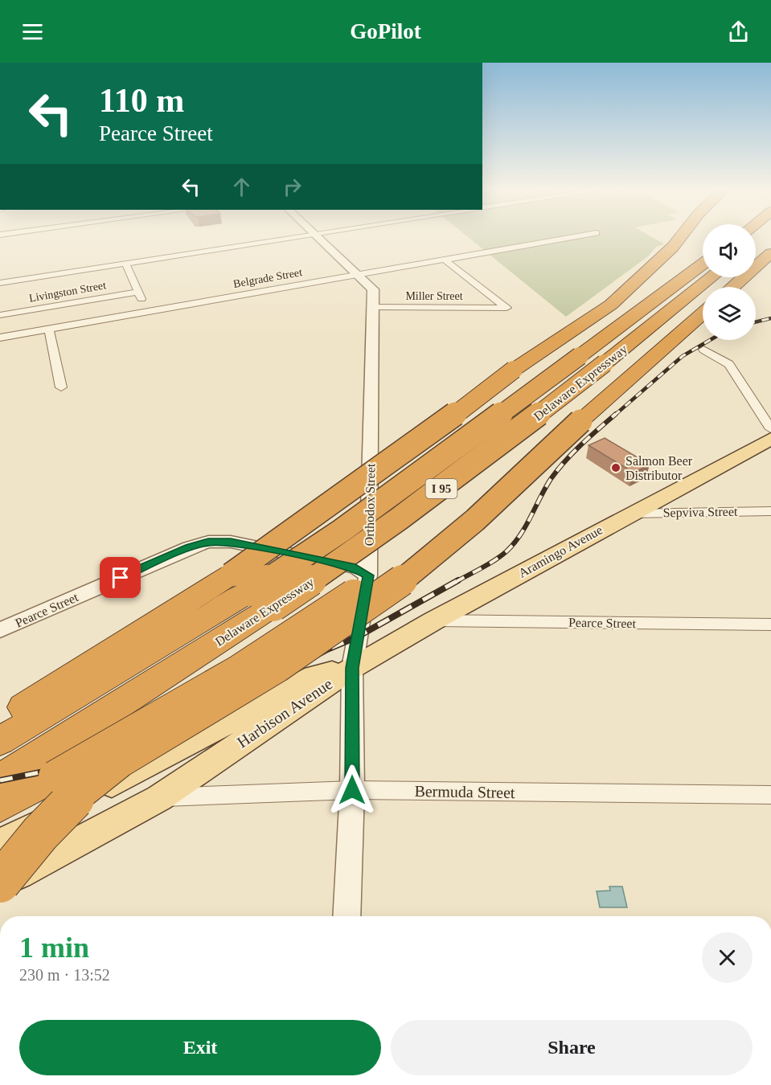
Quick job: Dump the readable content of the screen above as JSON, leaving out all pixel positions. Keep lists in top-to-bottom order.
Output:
{
  "streets": {
    "highway": ["Delaware Expressway", "I 95"],
    "main road": ["Aramingo Avenue", "Harbison Avenue"],
    "street": [
      "Belgrade Street",
      "Livingston Street",
      "Miller Street",
      "Orthodox Street",
      "Sepviva Street",
      "Pearce Street",
      "Bermuda Street"
    ]
  },
  "crossings": [
    ["Belgrade Street", "Miller Street"],
    ["Belgrade Street", "Orthodox Street"],
    ["Miller Street", "Orthodox Street"],
    ["Orthodox Street", "Aramingo Avenue"],
    ["Orthodox Street", "Pearce Street"],
    ["Orthodox Street", "Harbison Avenue"],
    ["Orthodox Street", "Bermuda Street"],
    ["Sepviva Street", "Aramingo Avenue"],
    ["Aramingo Avenue", "Pearce Street"],
    ["Aramingo Avenue", "Harbison Avenue"],
    ["Harbison Avenue", "Bermuda Street"]
  ],
  "places": ["Salmon Beer Distributor"],
  "page": {
    "header": "GoPilot",
    "turn": ["110 m", "Pearce Street"],
    "heading": ["1 min", "230 m · 13:52"],
    "buttons": ["Exit", "Share"]
  }
}
